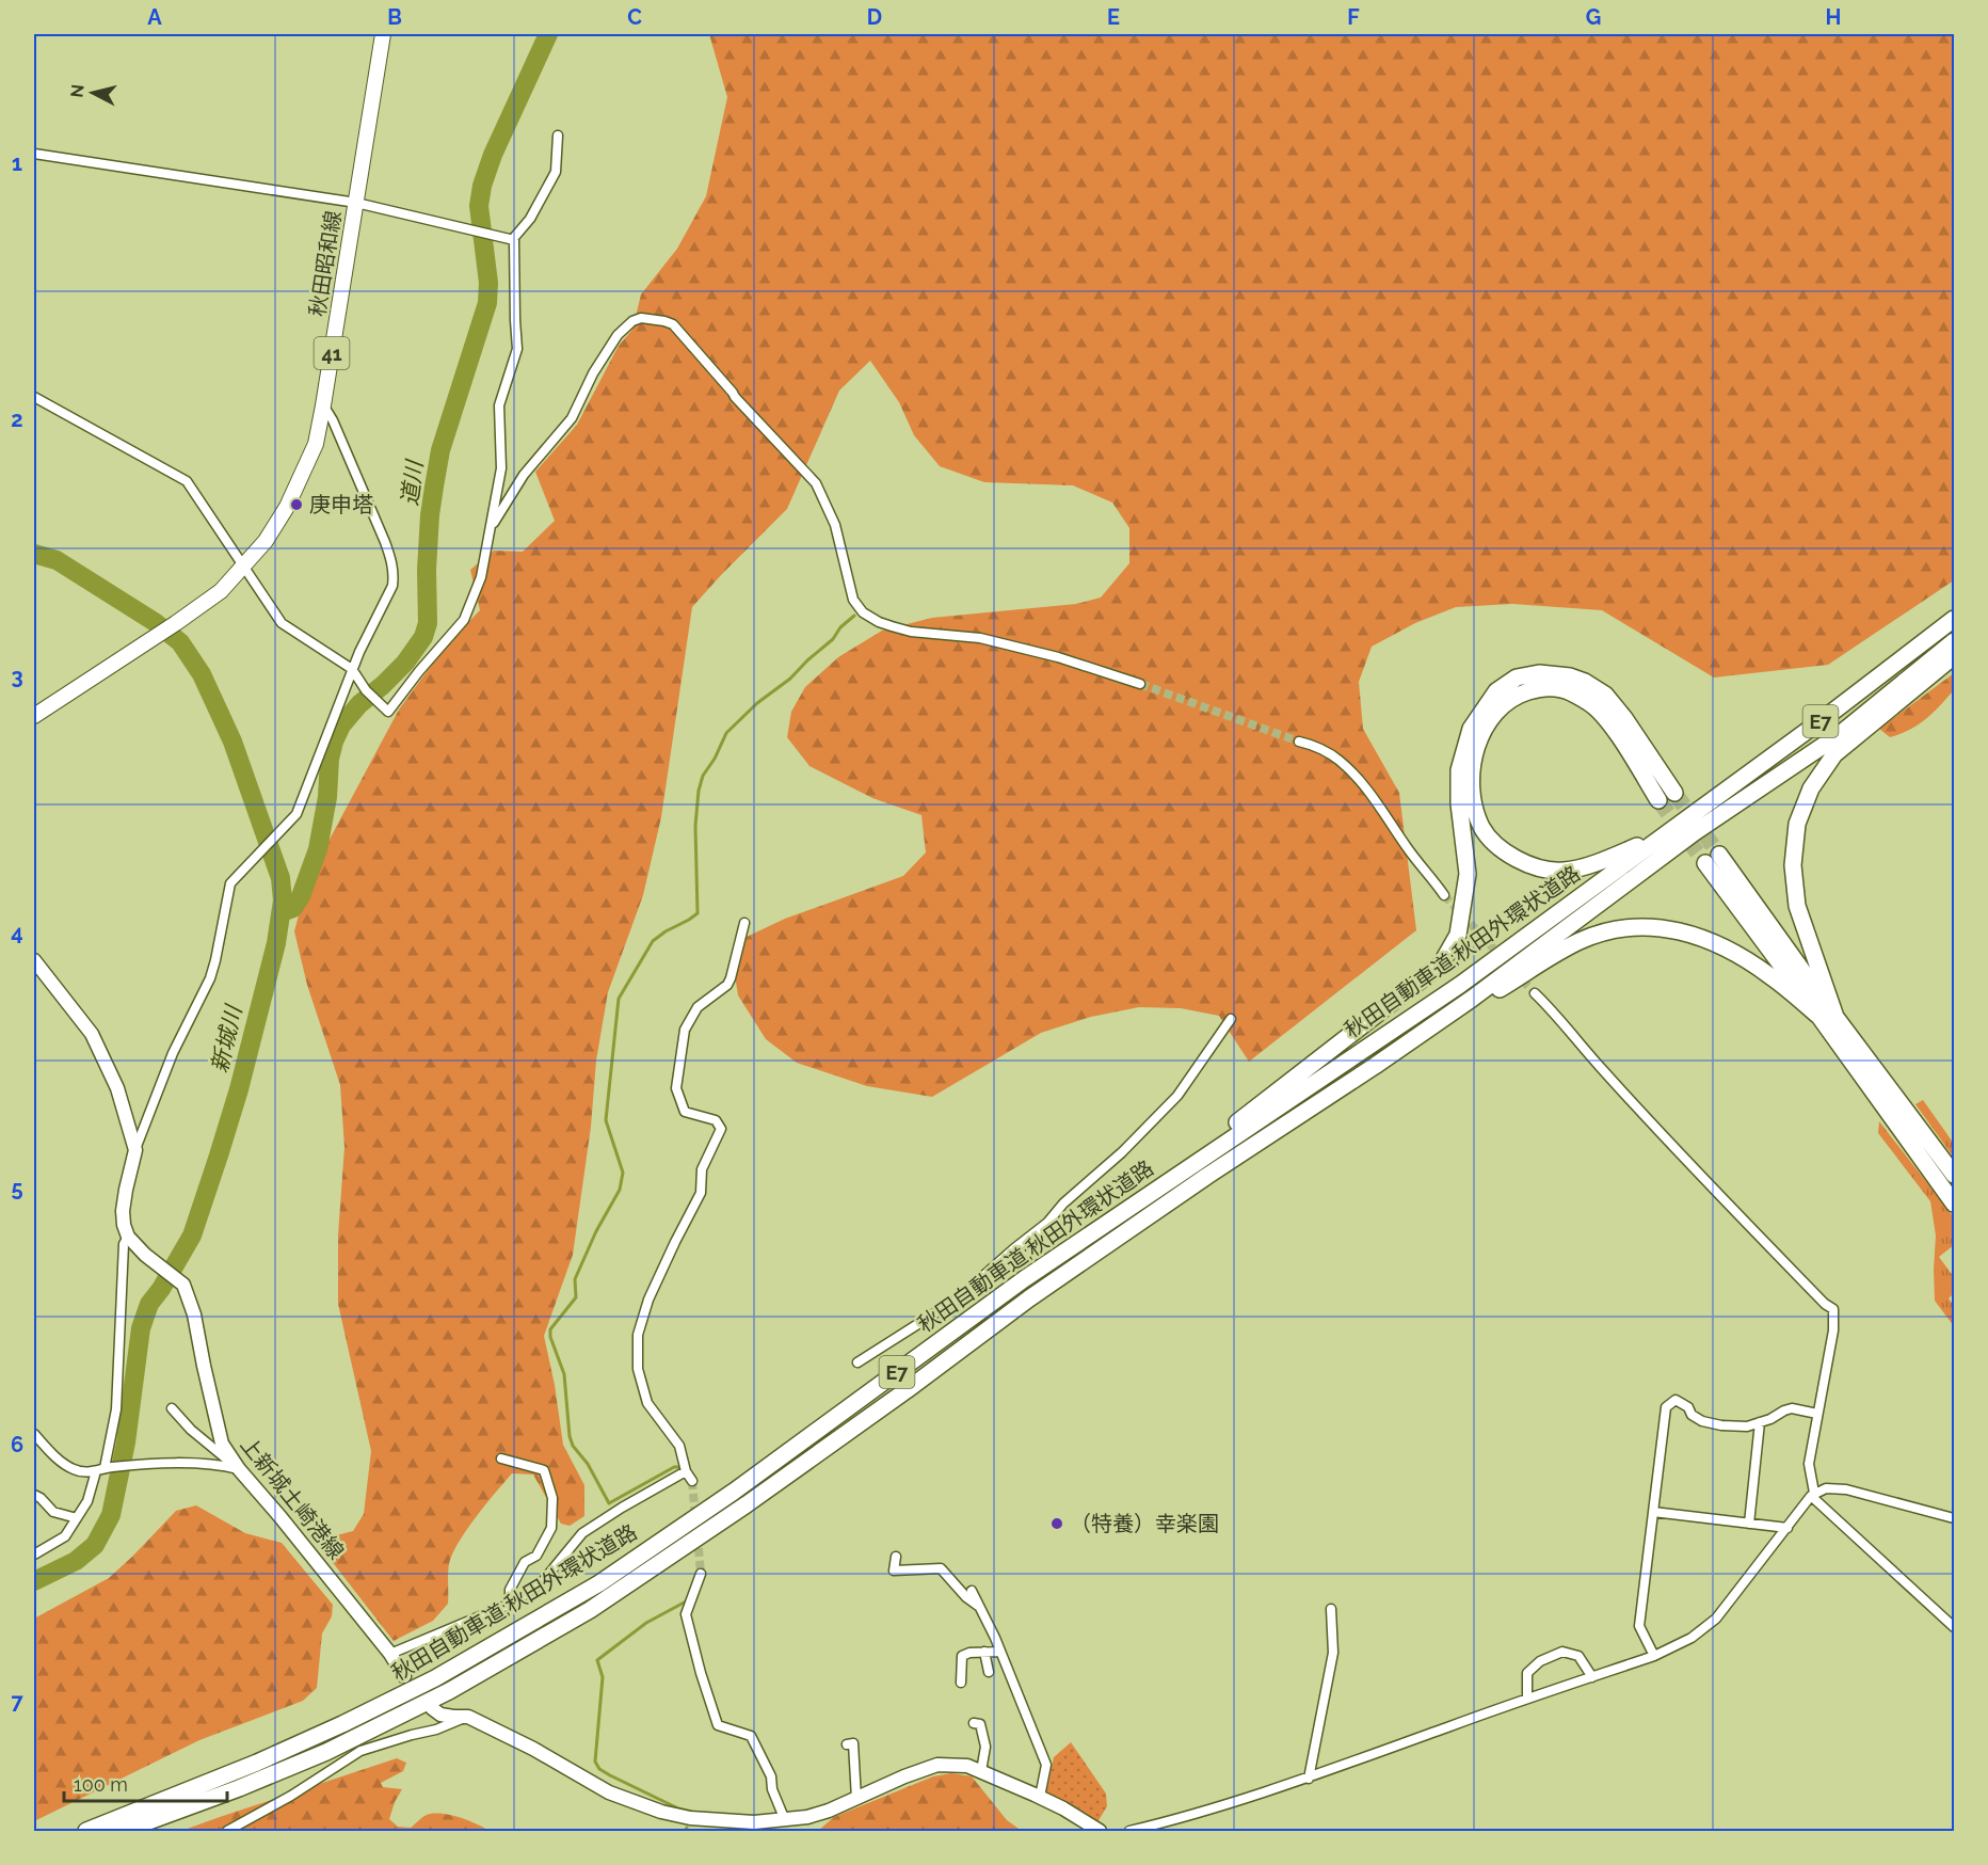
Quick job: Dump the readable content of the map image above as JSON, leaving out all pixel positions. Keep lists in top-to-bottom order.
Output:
{
  "streets": {
    "highway": ["E7", "秋田自動車道;秋田外環状道路"],
    "main road": ["秋田昭和線", "41", "上新城土崎港線"]
  },
  "crossings": [
    ["E7", "秋田自動車道;秋田外環状道路"]
  ],
  "water": ["道川", "新城川"],
  "places": ["庚申塔", "（特養）幸楽園"],
  "scale_bar": "100 m",
  "north": "left",
  "grid": {
    "columns": [
      "A",
      "B",
      "C",
      "D",
      "E",
      "F",
      "G",
      "H"
    ],
    "rows": [
      "1",
      "2",
      "3",
      "4",
      "5",
      "6",
      "7"
    ]
  }
}
